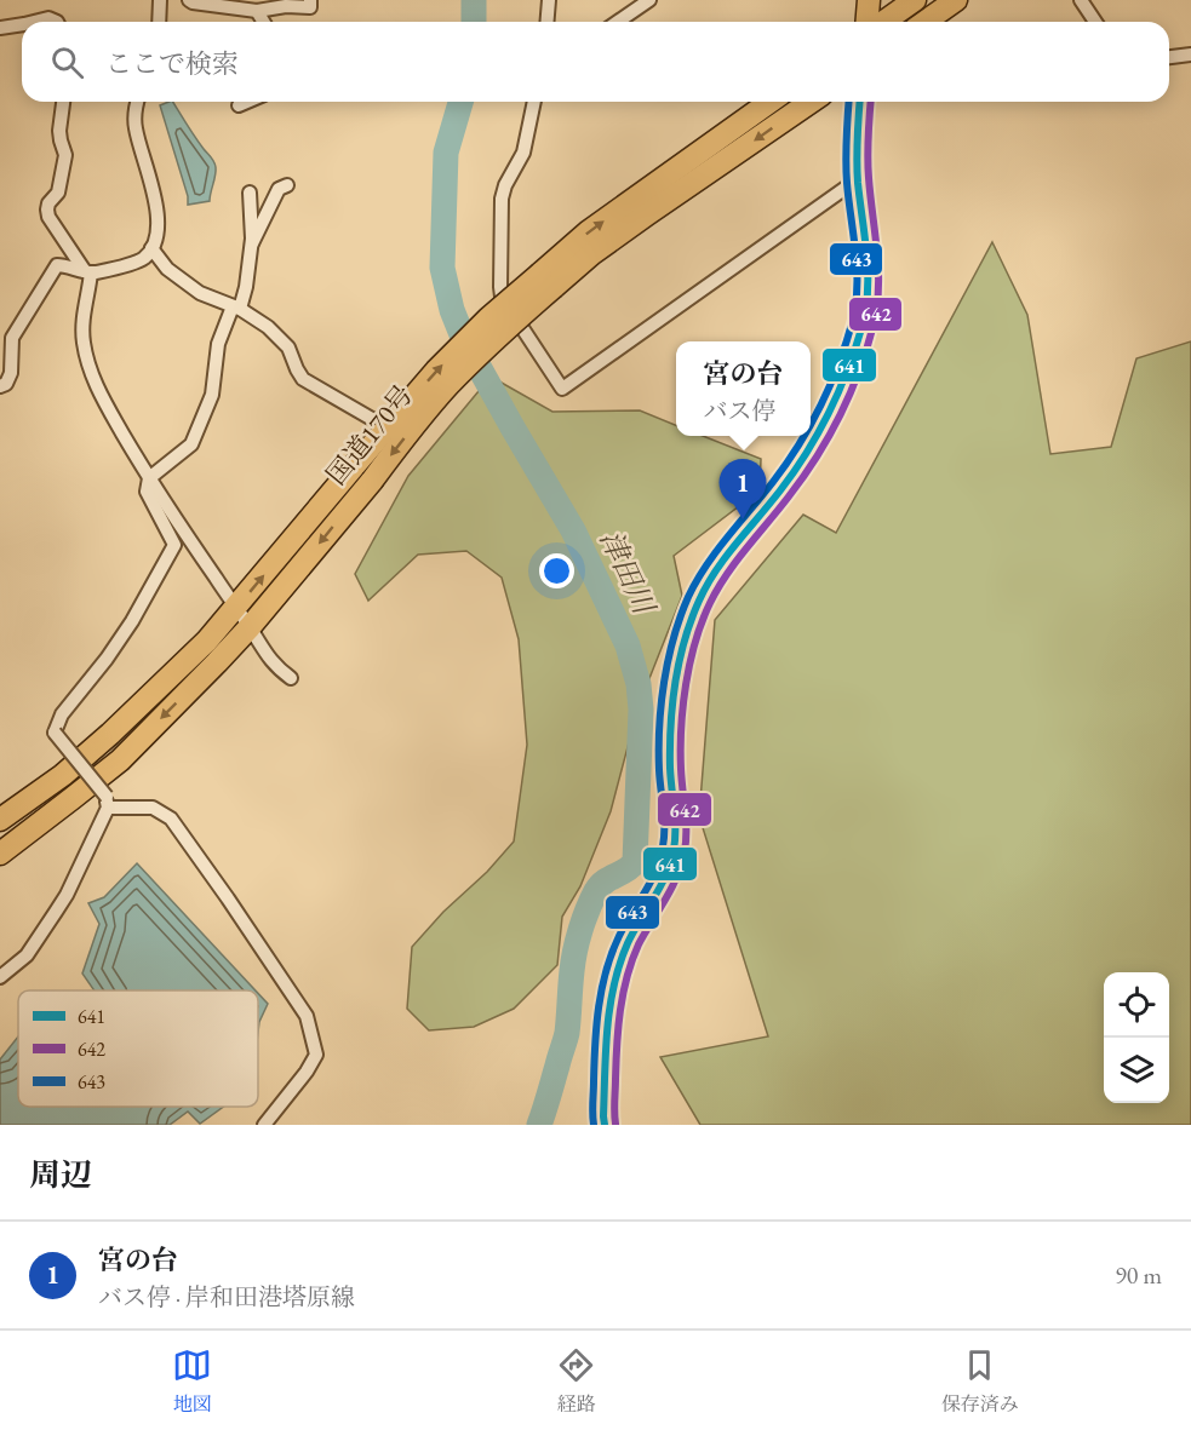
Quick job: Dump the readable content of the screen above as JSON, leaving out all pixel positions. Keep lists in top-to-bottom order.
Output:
{
  "streets": {
    "main road": ["国道170号"]
  },
  "water": ["津田川"],
  "lines": ["transit line 641", "transit line 642", "transit line 643"],
  "legend": ["641", "642", "643"],
  "page": {
    "search": "ここで検索",
    "popup": ["宮の台", "バス停"],
    "pins": "1",
    "heading": "周辺",
    "list": [
      {
        "mark": "1",
        "name": "宮の台",
        "note": "バス停 · 岸和田港塔原線",
        "value": "90 m"
      }
    ],
    "nav": ["地図", "経路", "保存済み"]
  }
}
